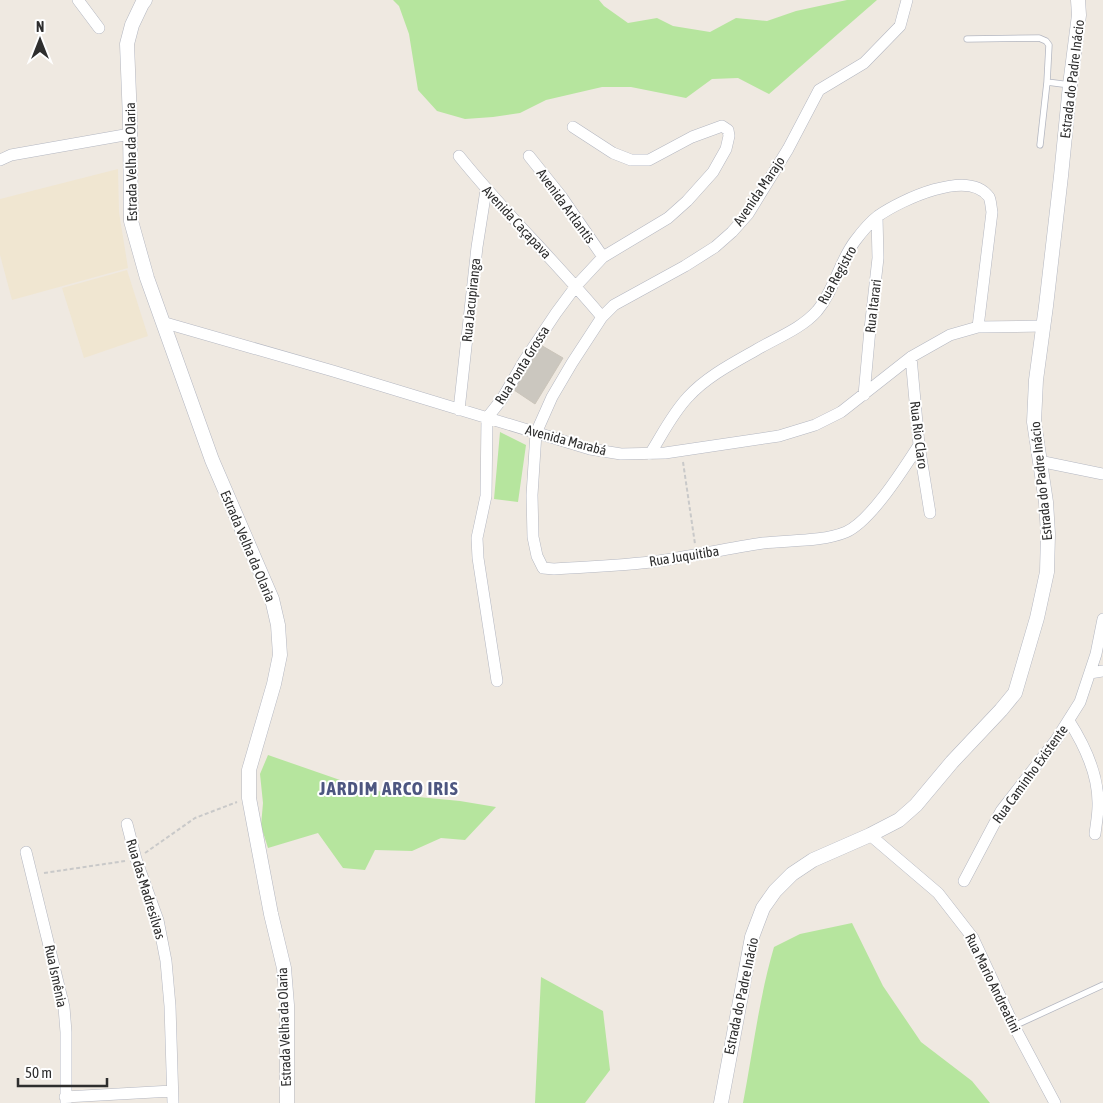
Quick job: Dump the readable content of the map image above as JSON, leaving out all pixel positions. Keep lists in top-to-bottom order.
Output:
{
  "streets": {
    "street": [
      "Estrada do Padre Inácio",
      "Estrada Velha da Olaria",
      "Avenida Marajo",
      "Avenida Artlantis",
      "Avenida Caçapava",
      "Rua Registro",
      "Rua Jacupiranga",
      "Rua Itarari",
      "Rua Ponta Grossa",
      "Rua Rio Claro",
      "Avenida Marabá",
      "Rua Juquitiba",
      "Rua Caminho Existente",
      "Rua das Madresilvas",
      "Rua Ismênia",
      "Rua Mario Andreatini"
    ]
  },
  "crossings": [
    ["Estrada do Padre Inácio", "Avenida Marabá"],
    ["Estrada do Padre Inácio", "Rua Mario Andreatini"],
    ["Estrada Velha da Olaria", "Avenida Marabá"],
    ["Avenida Marajo", "Avenida Caçapava"],
    ["Avenida Marajo", "Avenida Marabá"],
    ["Avenida Marajo", "Rua Juquitiba"],
    ["Avenida Artlantis", "Rua Ponta Grossa"],
    ["Avenida Caçapava", "Rua Jacupiranga"],
    ["Avenida Caçapava", "Rua Ponta Grossa"],
    ["Rua Registro", "Rua Itarari"],
    ["Rua Registro", "Avenida Marabá"],
    ["Rua Jacupiranga", "Avenida Marabá"],
    ["Rua Itarari", "Avenida Marabá"],
    ["Rua Ponta Grossa", "Avenida Marabá"],
    ["Rua Rio Claro", "Avenida Marabá"],
    ["Rua Rio Claro", "Rua Juquitiba"],
    ["Avenida Marabá", "Rua Juquitiba"]
  ],
  "districts": ["JARDIM ARCO IRIS"],
  "scale_bar": "50 m",
  "north": "top"
}
